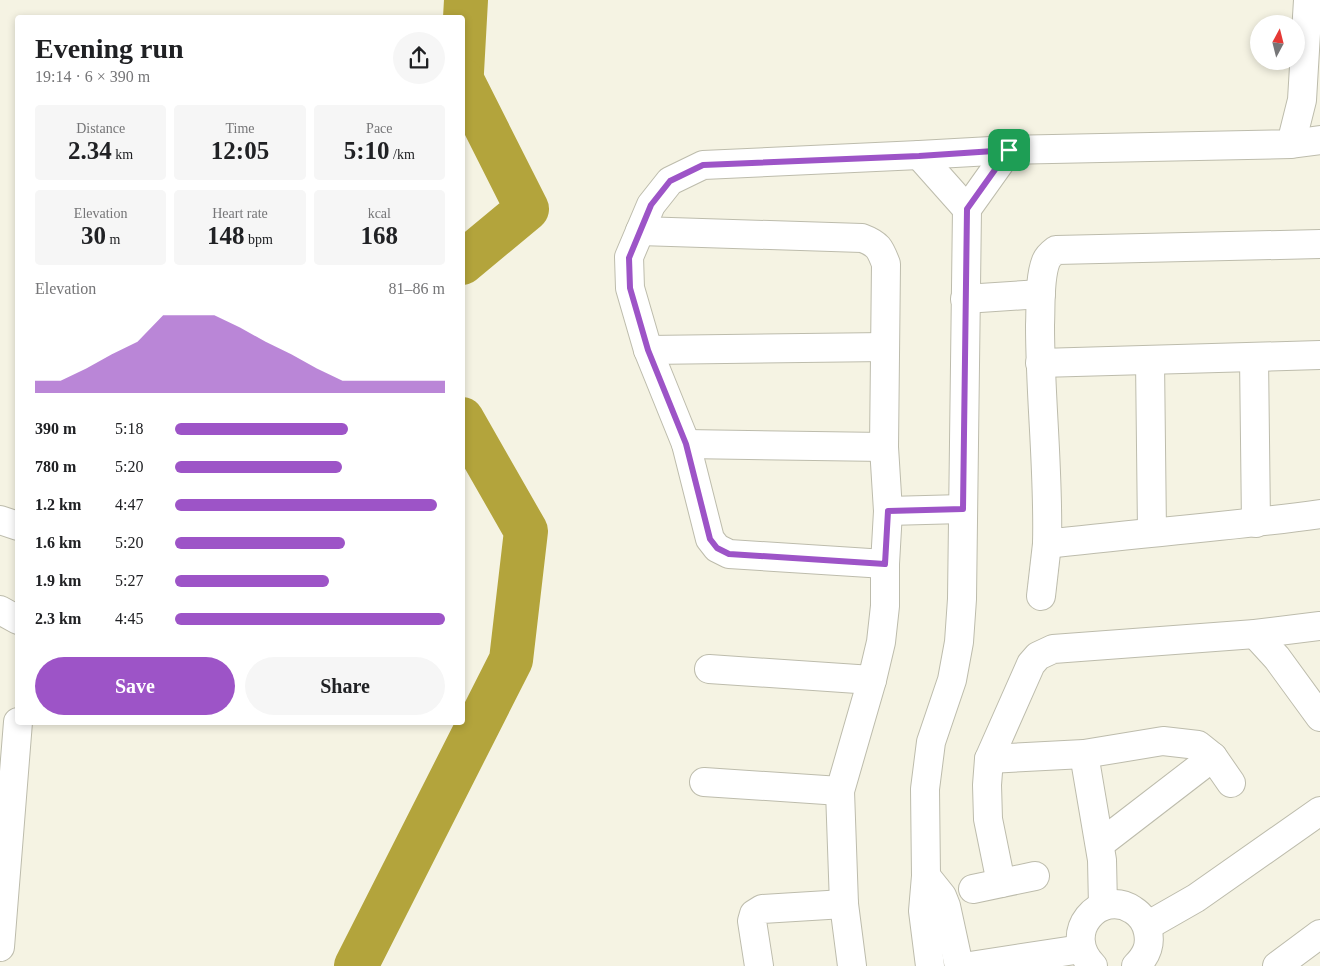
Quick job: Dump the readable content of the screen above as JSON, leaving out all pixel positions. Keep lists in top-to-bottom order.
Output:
{
  "north": "top",
  "page": {
    "heading": ["Evening run", "19:14 · 6 × 390 m"],
    "stats": [
      ["Distance", "2.34 km"],
      ["Time", "12:05"],
      ["Pace", "5:10 /km"],
      ["Elevation", "30 m"],
      ["Heart rate", "148 bpm"],
      ["kcal", "168"]
    ],
    "chart": ["Elevation", "81–86 m"],
    "list": [
      {
        "name": "390 m",
        "note": "5:18"
      },
      {
        "name": "780 m",
        "note": "5:20"
      },
      {
        "name": "1.2 km",
        "note": "4:47"
      },
      {
        "name": "1.6 km",
        "note": "5:20"
      },
      {
        "name": "1.9 km",
        "note": "5:27"
      },
      {
        "name": "2.3 km",
        "note": "4:45"
      }
    ],
    "buttons": ["Save", "Share"]
  }
}
